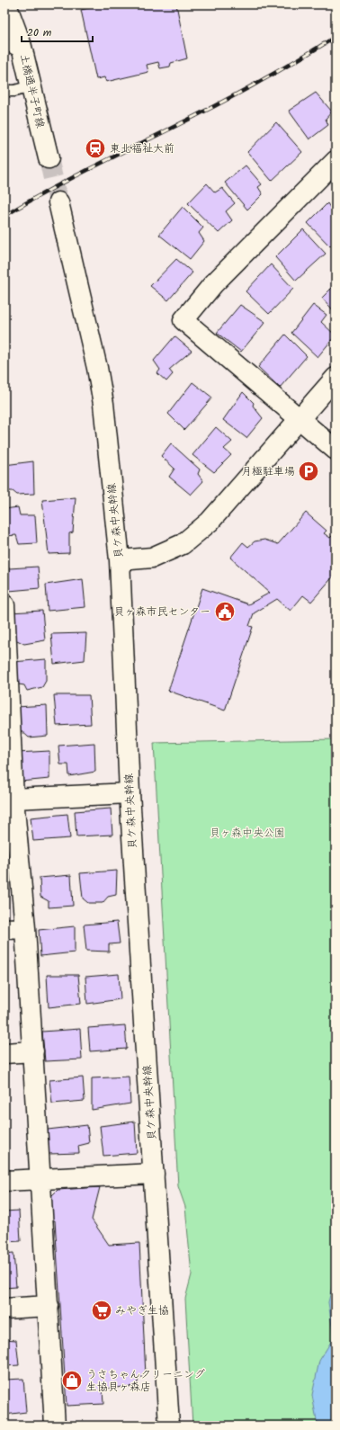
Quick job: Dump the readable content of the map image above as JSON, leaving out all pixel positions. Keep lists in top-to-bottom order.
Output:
{
  "streets": {
    "street": ["土橋通半子町線", "貝ケ森中央幹線"]
  },
  "parks": ["貝ヶ森中央公園"],
  "places": {
    "station": ["東北福祉大前"],
    "parking": ["月極駐車場"],
    "public building": ["貝ヶ森市民センター"],
    "supermarket": ["みやぎ生協"],
    "shop": ["うさちゃんクリーニング 生協貝ヶ森店"]
  },
  "scale_bar": "20 m"
}
